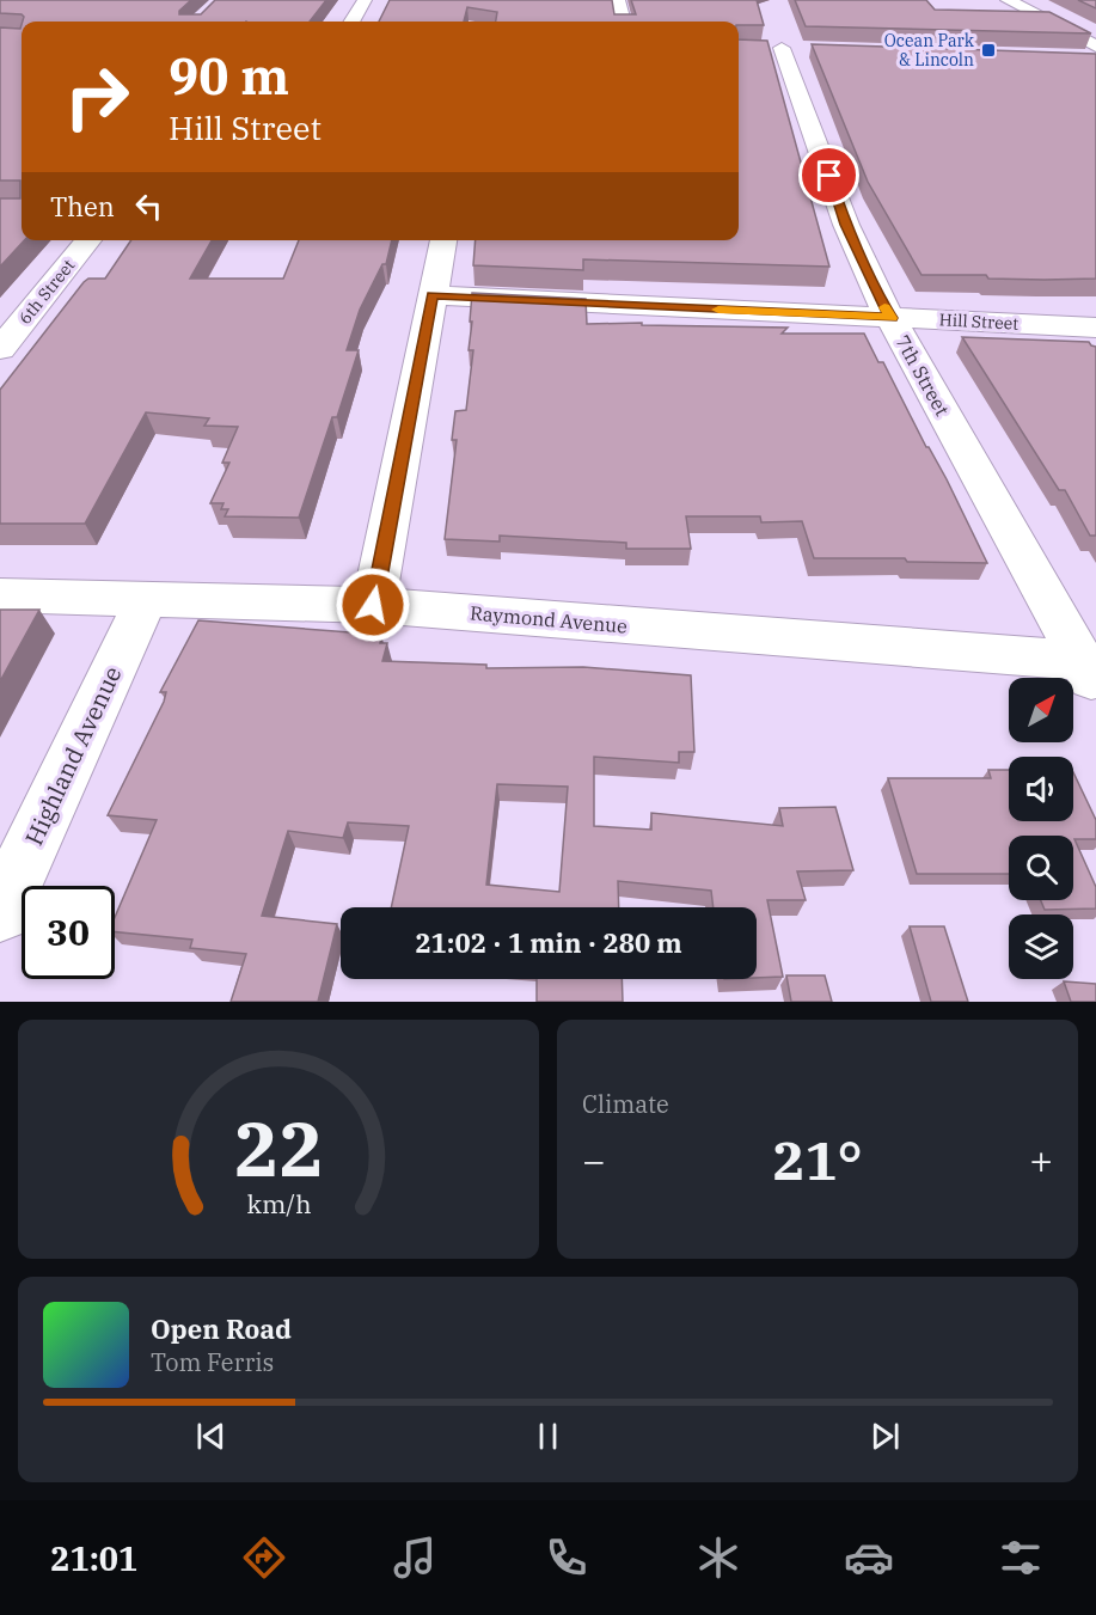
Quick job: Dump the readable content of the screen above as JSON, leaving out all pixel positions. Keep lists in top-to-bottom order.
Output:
{
  "streets": {
    "main road": [
      "6th Street",
      "Hill Street",
      "7th Street",
      "Raymond Avenue",
      "Highland Avenue"
    ]
  },
  "crossings": [
    ["Hill Street", "7th Street"],
    ["7th Street", "Raymond Avenue"],
    ["Raymond Avenue", "Highland Avenue"]
  ],
  "places": {
    "transit": ["Ocean Park & Lincoln"]
  },
  "north": "top right",
  "page": {
    "turn": ["90 m", "Hill Street"],
    "then": "Then",
    "limit": "30",
    "trip": "21:02 · 1 min · 280 m",
    "tile": "Climate",
    "heat": ["−", "21°", "+"],
    "song": ["Open Road", "Tom Ferris"],
    "tabs": "21:01",
    "gauge": ["22", "km/h"]
  }
}
